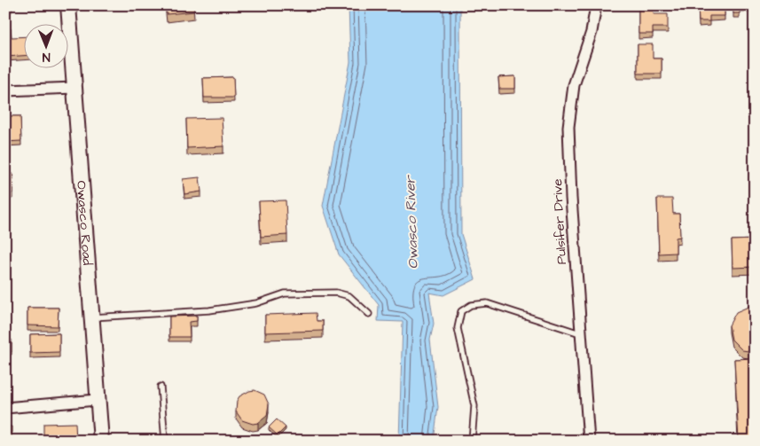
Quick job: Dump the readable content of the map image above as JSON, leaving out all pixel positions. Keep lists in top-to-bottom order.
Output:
{
  "streets": {
    "main road": ["Owasco Road"],
    "street": ["Pulsifer Drive"]
  },
  "water": ["Owasco River"],
  "north": "bottom"
}
